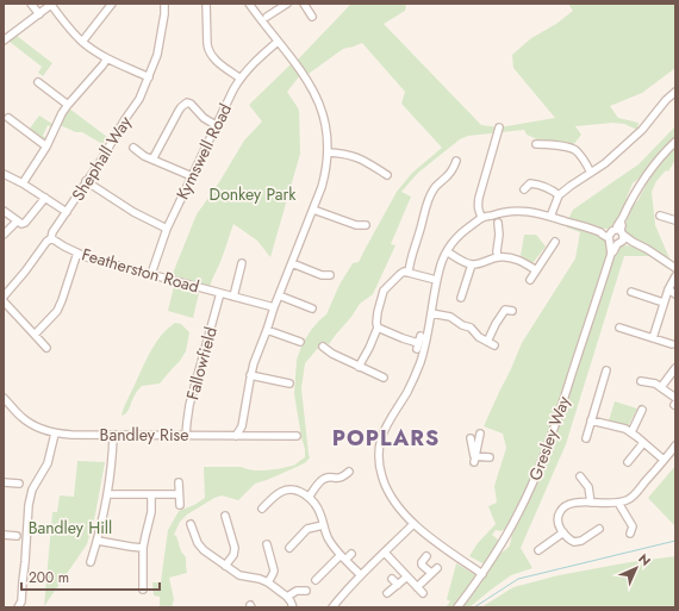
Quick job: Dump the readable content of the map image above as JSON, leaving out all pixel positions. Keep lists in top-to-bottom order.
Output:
{
  "streets": {
    "street": [
      "Kymswell Road",
      "Shephall Way",
      "Featherston Road",
      "Fallowfield",
      "Bandley Rise",
      "Gresley Way"
    ]
  },
  "crossings": [
    ["Kymswell Road", "Featherston Road"],
    ["Shephall Way", "Featherston Road"],
    ["Featherston Road", "Fallowfield"],
    ["Fallowfield", "Bandley Rise"]
  ],
  "districts": ["POPLARS"],
  "parks": ["Donkey Park", "Bandley Hill"],
  "scale_bar": "200 m",
  "north": "top right"
}
